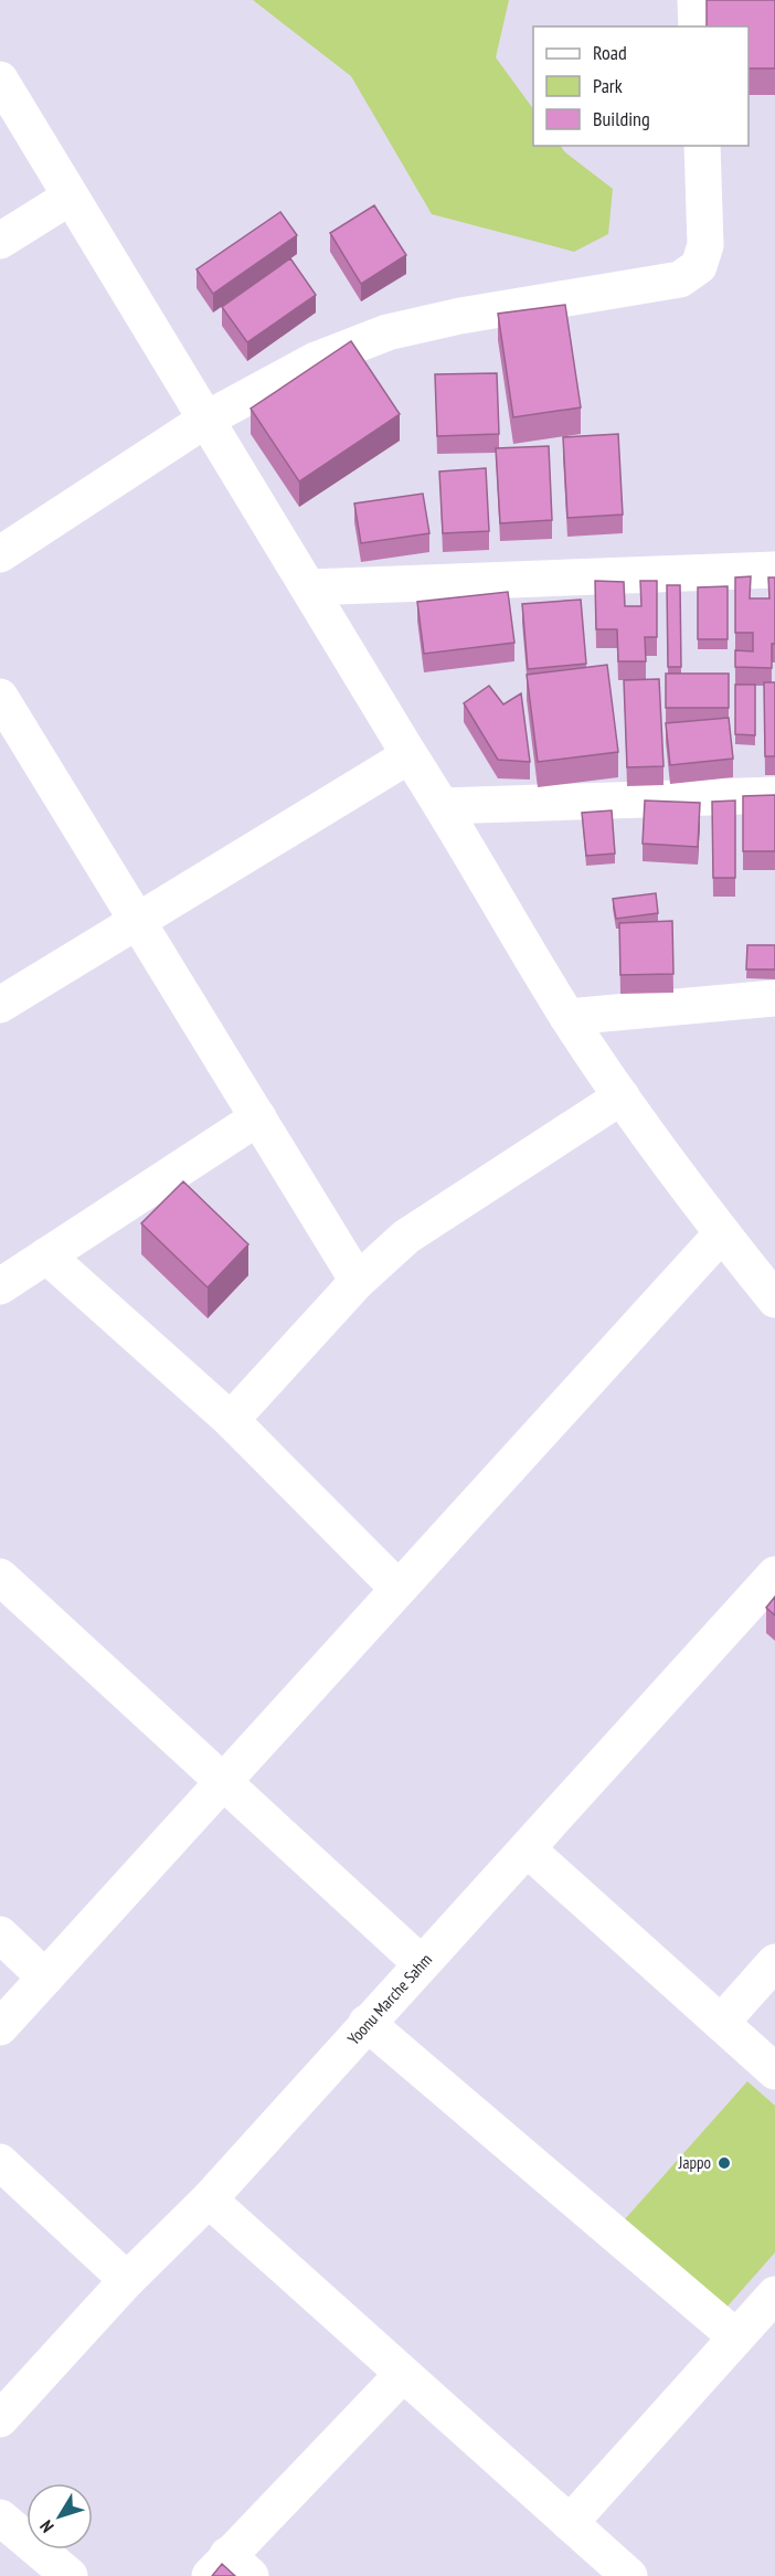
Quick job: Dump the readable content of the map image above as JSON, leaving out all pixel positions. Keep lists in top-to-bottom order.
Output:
{
  "streets": {
    "street": ["Yoonu Marche Sahm"]
  },
  "places": ["Jappo"],
  "legend": ["Road", "Park", "Building"],
  "north": "bottom left"
}
